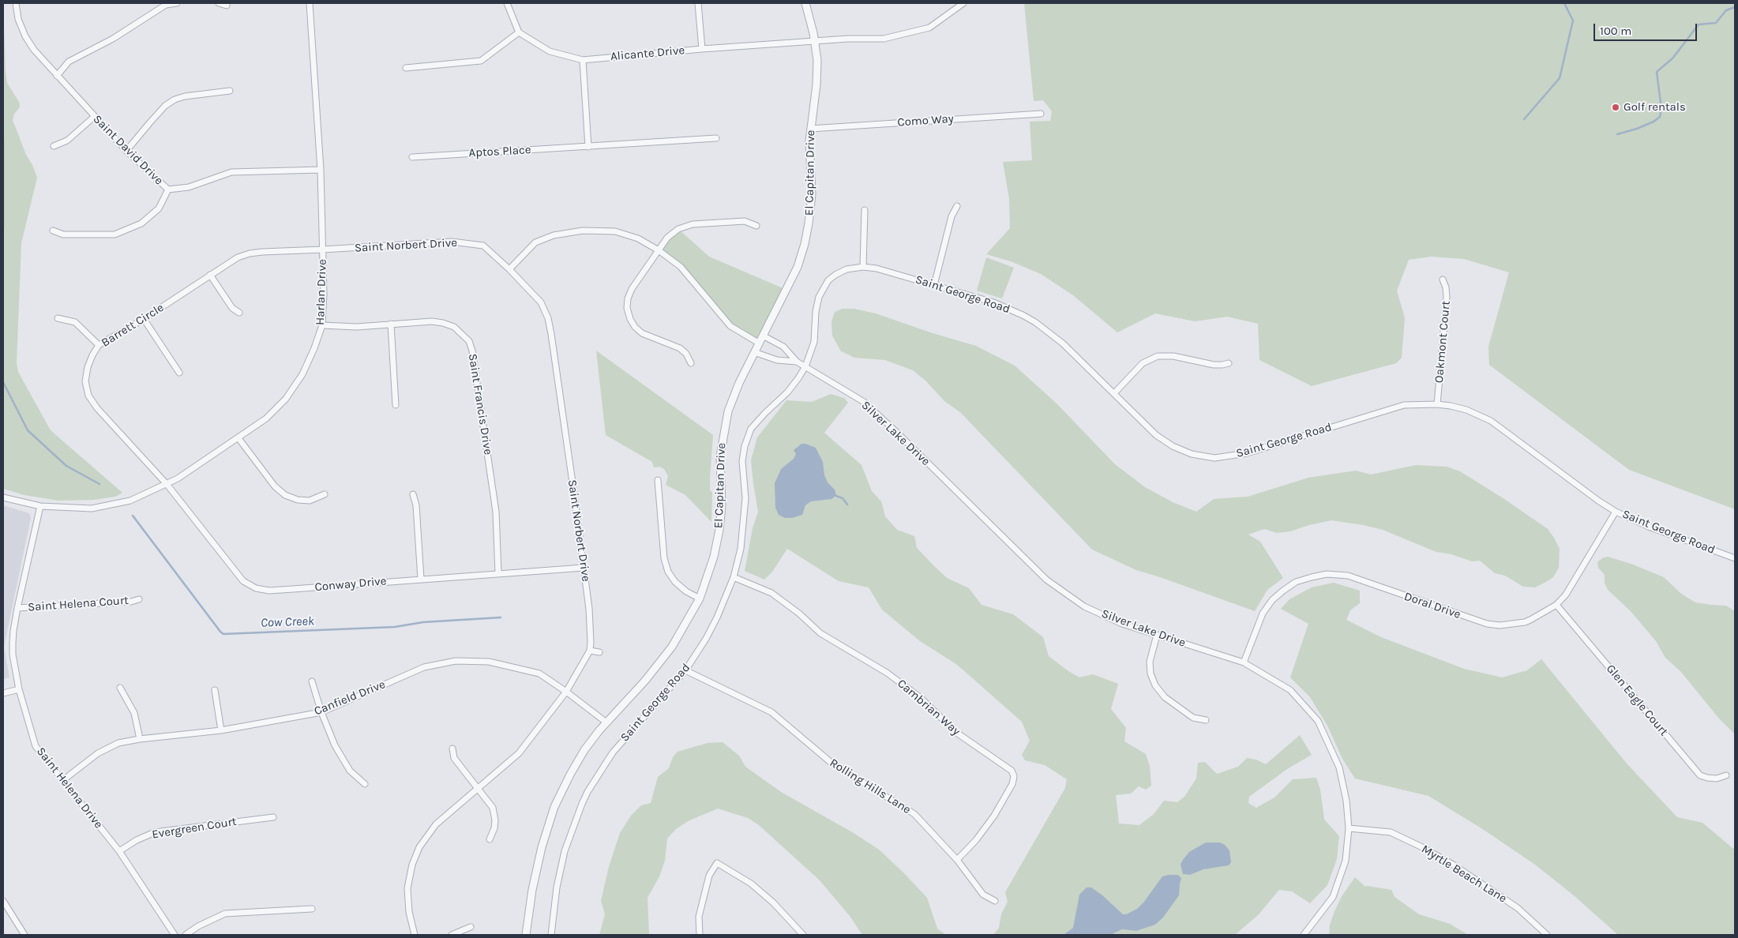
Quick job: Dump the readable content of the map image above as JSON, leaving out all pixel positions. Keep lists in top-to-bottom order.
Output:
{
  "streets": {
    "street": [
      "Alicante Drive",
      "Como Way",
      "Saint David Drive",
      "Aptos Place",
      "El Capitan Drive",
      "Saint Norbert Drive",
      "Harlan Drive",
      "Saint George Road",
      "Barrett Circle",
      "Oakmont Court",
      "Saint Francis Drive",
      "Silver Lake Drive",
      "Conway Drive",
      "Saint Helena Court",
      "Doral Drive",
      "Canfield Drive",
      "Glen Eagle Court",
      "Cambrian Way",
      "Rolling Hills Lane",
      "Saint Helena Drive",
      "Evergreen Court",
      "Myrtle Beach Lane"
    ]
  },
  "crossings": [
    ["Alicante Drive", "El Capitan Drive"],
    ["Como Way", "El Capitan Drive"],
    ["Saint David Drive", "Harlan Drive"],
    ["El Capitan Drive", "Canfield Drive"],
    ["Saint Norbert Drive", "Harlan Drive"],
    ["Saint Norbert Drive", "Barrett Circle"],
    ["Saint Norbert Drive", "Conway Drive"],
    ["Saint Norbert Drive", "Canfield Drive"],
    ["Harlan Drive", "Barrett Circle"],
    ["Harlan Drive", "Saint Francis Drive"],
    ["Harlan Drive", "Conway Drive"],
    ["Harlan Drive", "Saint Helena Drive"],
    ["Saint George Road", "Oakmont Court"],
    ["Saint George Road", "Silver Lake Drive"],
    ["Saint George Road", "Doral Drive"],
    ["Saint George Road", "Cambrian Way"],
    ["Saint George Road", "Rolling Hills Lane"],
    ["Barrett Circle", "Conway Drive"],
    ["Saint Francis Drive", "Conway Drive"],
    ["Silver Lake Drive", "Doral Drive"],
    ["Silver Lake Drive", "Myrtle Beach Lane"],
    ["Saint Helena Court", "Saint Helena Drive"],
    ["Doral Drive", "Glen Eagle Court"],
    ["Canfield Drive", "Saint Helena Drive"],
    ["Cambrian Way", "Rolling Hills Lane"],
    ["Saint Helena Drive", "Evergreen Court"]
  ],
  "water": ["Cow Creek"],
  "places": ["Golf rentals"],
  "scale_bar": "100 m"
}
